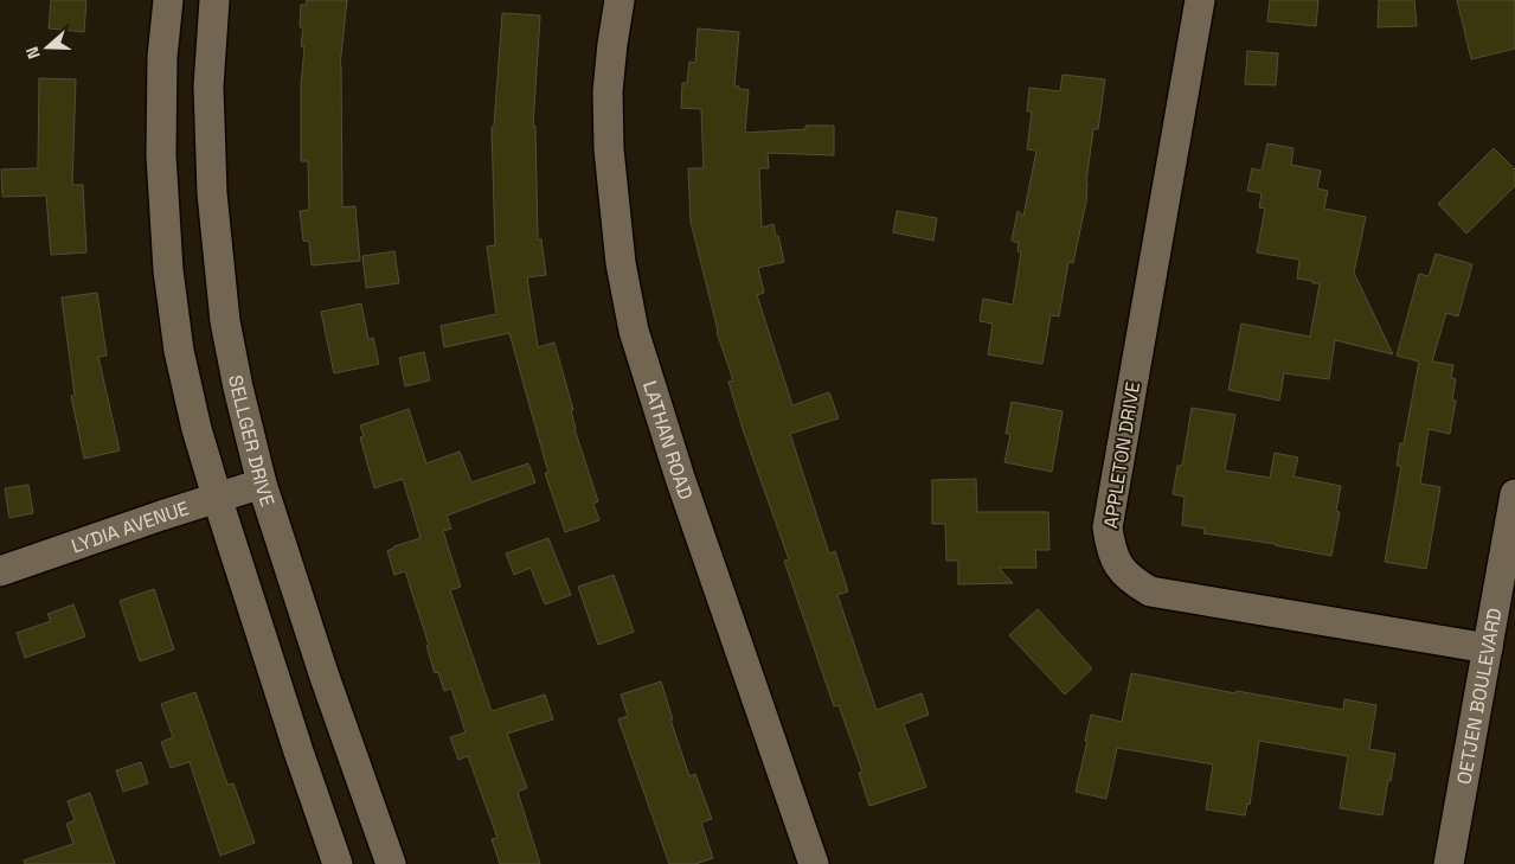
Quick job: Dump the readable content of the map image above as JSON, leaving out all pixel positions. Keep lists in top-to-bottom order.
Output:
{
  "streets": {
    "street": [
      "LATHAN ROAD",
      "SELLGER DRIVE",
      "APPLETON DRIVE",
      "LYDIA AVENUE",
      "OETJEN BOULEVARD"
    ]
  },
  "crossings": [
    ["SELLGER DRIVE", "LYDIA AVENUE"],
    ["APPLETON DRIVE", "OETJEN BOULEVARD"]
  ],
  "north": "left"
}
